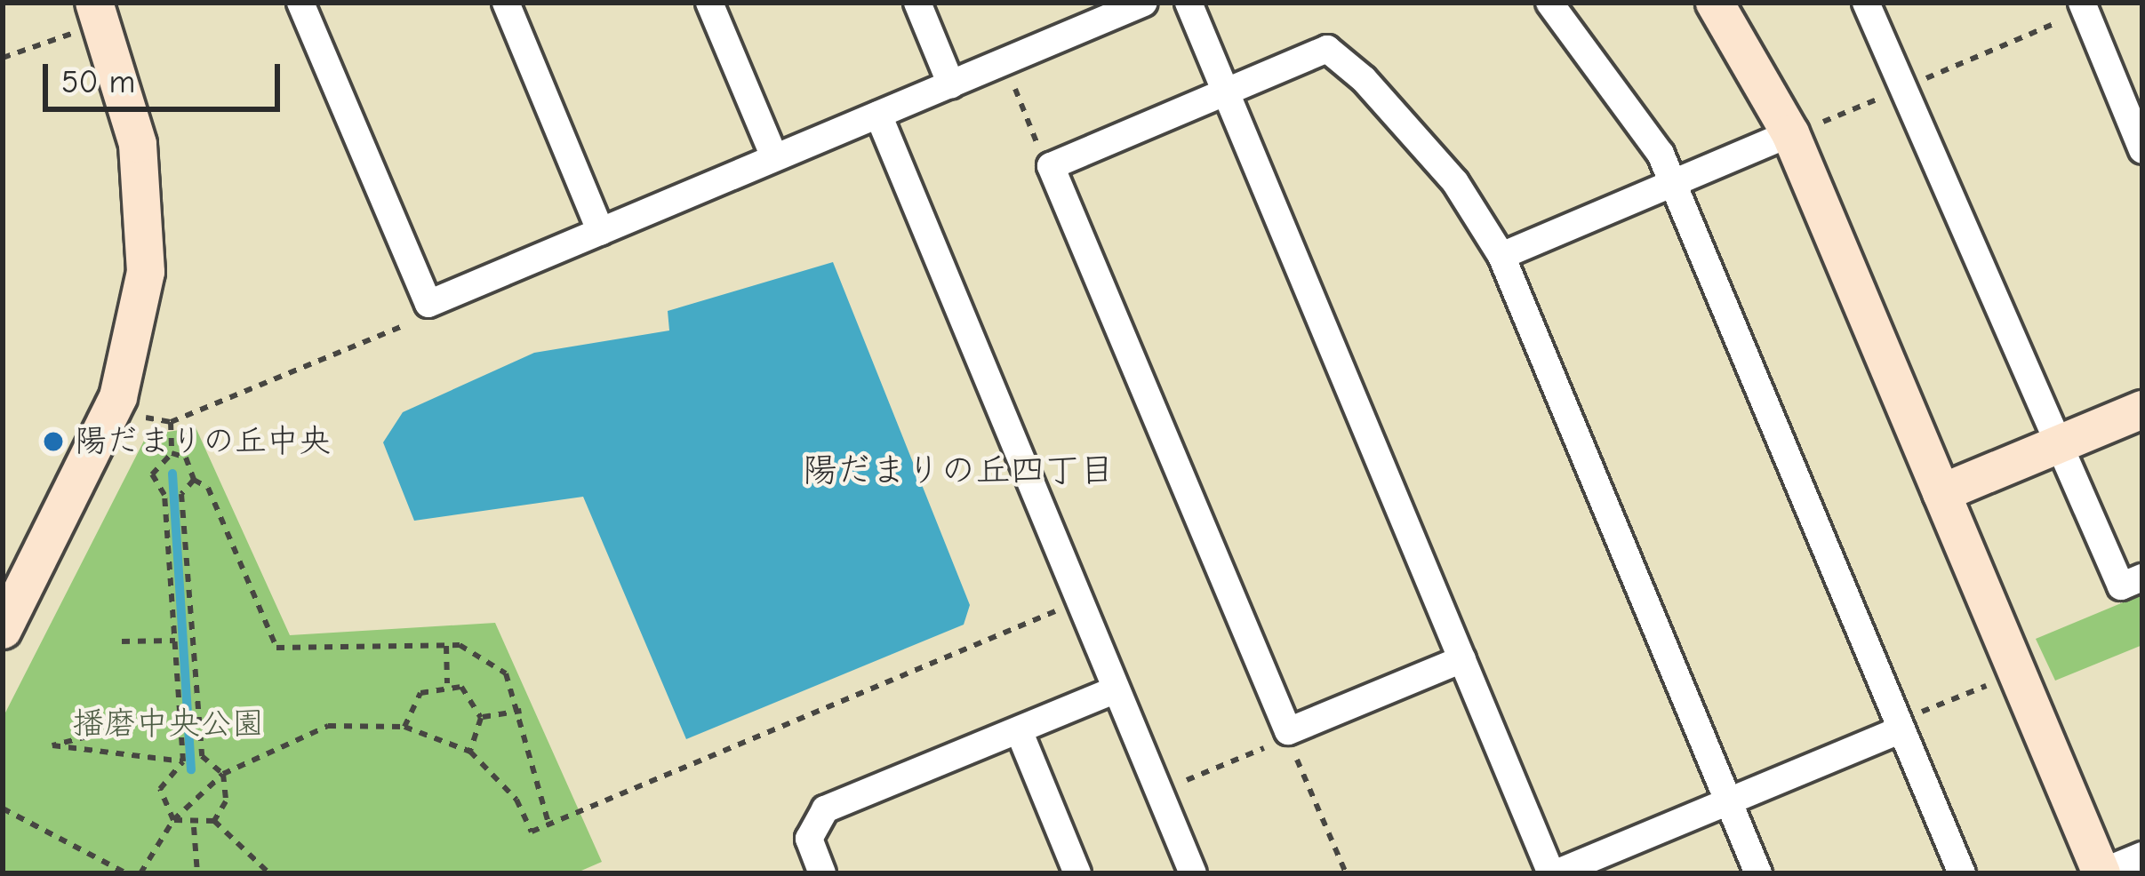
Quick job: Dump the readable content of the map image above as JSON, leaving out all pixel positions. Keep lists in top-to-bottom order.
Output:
{
  "districts": ["陽だまりの丘四丁目"],
  "parks": ["播磨中央公園"],
  "places": ["陽だまりの丘中央"],
  "scale_bar": "50 m"
}
